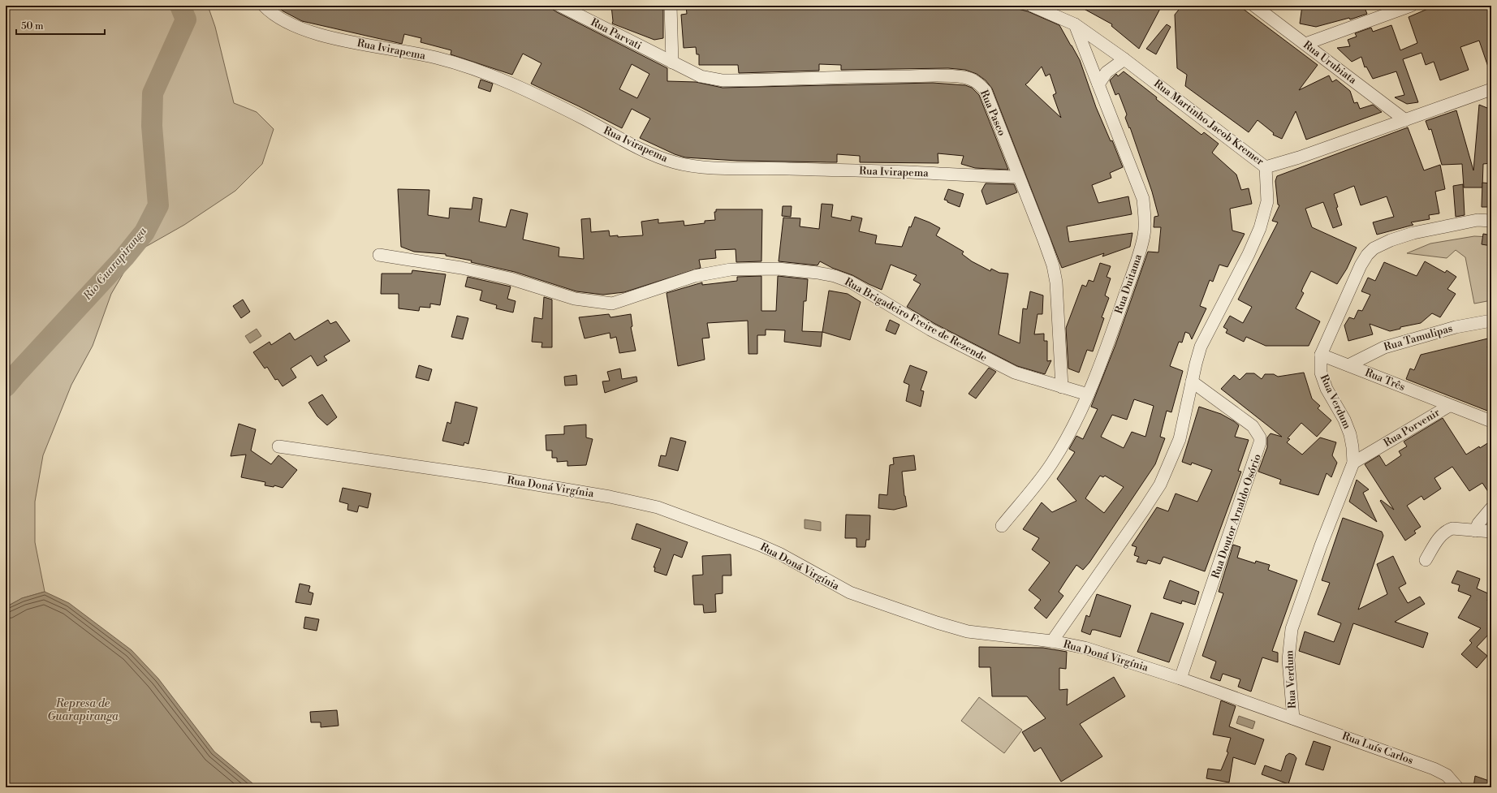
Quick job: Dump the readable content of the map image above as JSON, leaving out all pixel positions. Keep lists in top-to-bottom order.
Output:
{
  "streets": {
    "street": [
      "Rua Parvati",
      "Rua Ivirapema",
      "Rua Urubiata",
      "Rua Pasco",
      "Rua Martinho Jacob Kremer",
      "Rua Duitama",
      "Rua Brigadeiro Freire de Rezende",
      "Rua Tamulipas",
      "Rua Três",
      "Rua Verdum",
      "Rua Porvenir",
      "Rua Doná Virgínia",
      "Rua Doutor Arnaldo Osório",
      "Rua Luís Carlos"
    ]
  },
  "crossings": [
    ["Rua Parvati", "Rua Pasco"],
    ["Rua Ivirapema", "Rua Pasco"],
    ["Rua Urubiata", "Rua Martinho Jacob Kremer"],
    ["Rua Pasco", "Rua Brigadeiro Freire de Rezende"],
    ["Rua Martinho Jacob Kremer", "Rua Duitama"],
    ["Rua Duitama", "Rua Brigadeiro Freire de Rezende"],
    ["Rua Tamulipas", "Rua Três"],
    ["Rua Três", "Rua Verdum"],
    ["Rua Três", "Rua Porvenir"],
    ["Rua Verdum", "Rua Porvenir"],
    ["Rua Verdum", "Rua Doná Virgínia"],
    ["Rua Verdum", "Rua Luís Carlos"],
    ["Rua Doná Virgínia", "Rua Doutor Arnaldo Osório"],
    ["Rua Doná Virgínia", "Rua Luís Carlos"]
  ],
  "water": ["Rio Guarapiranga", "Represa de Guarapiranga"],
  "scale_bar": "50 m"
}
